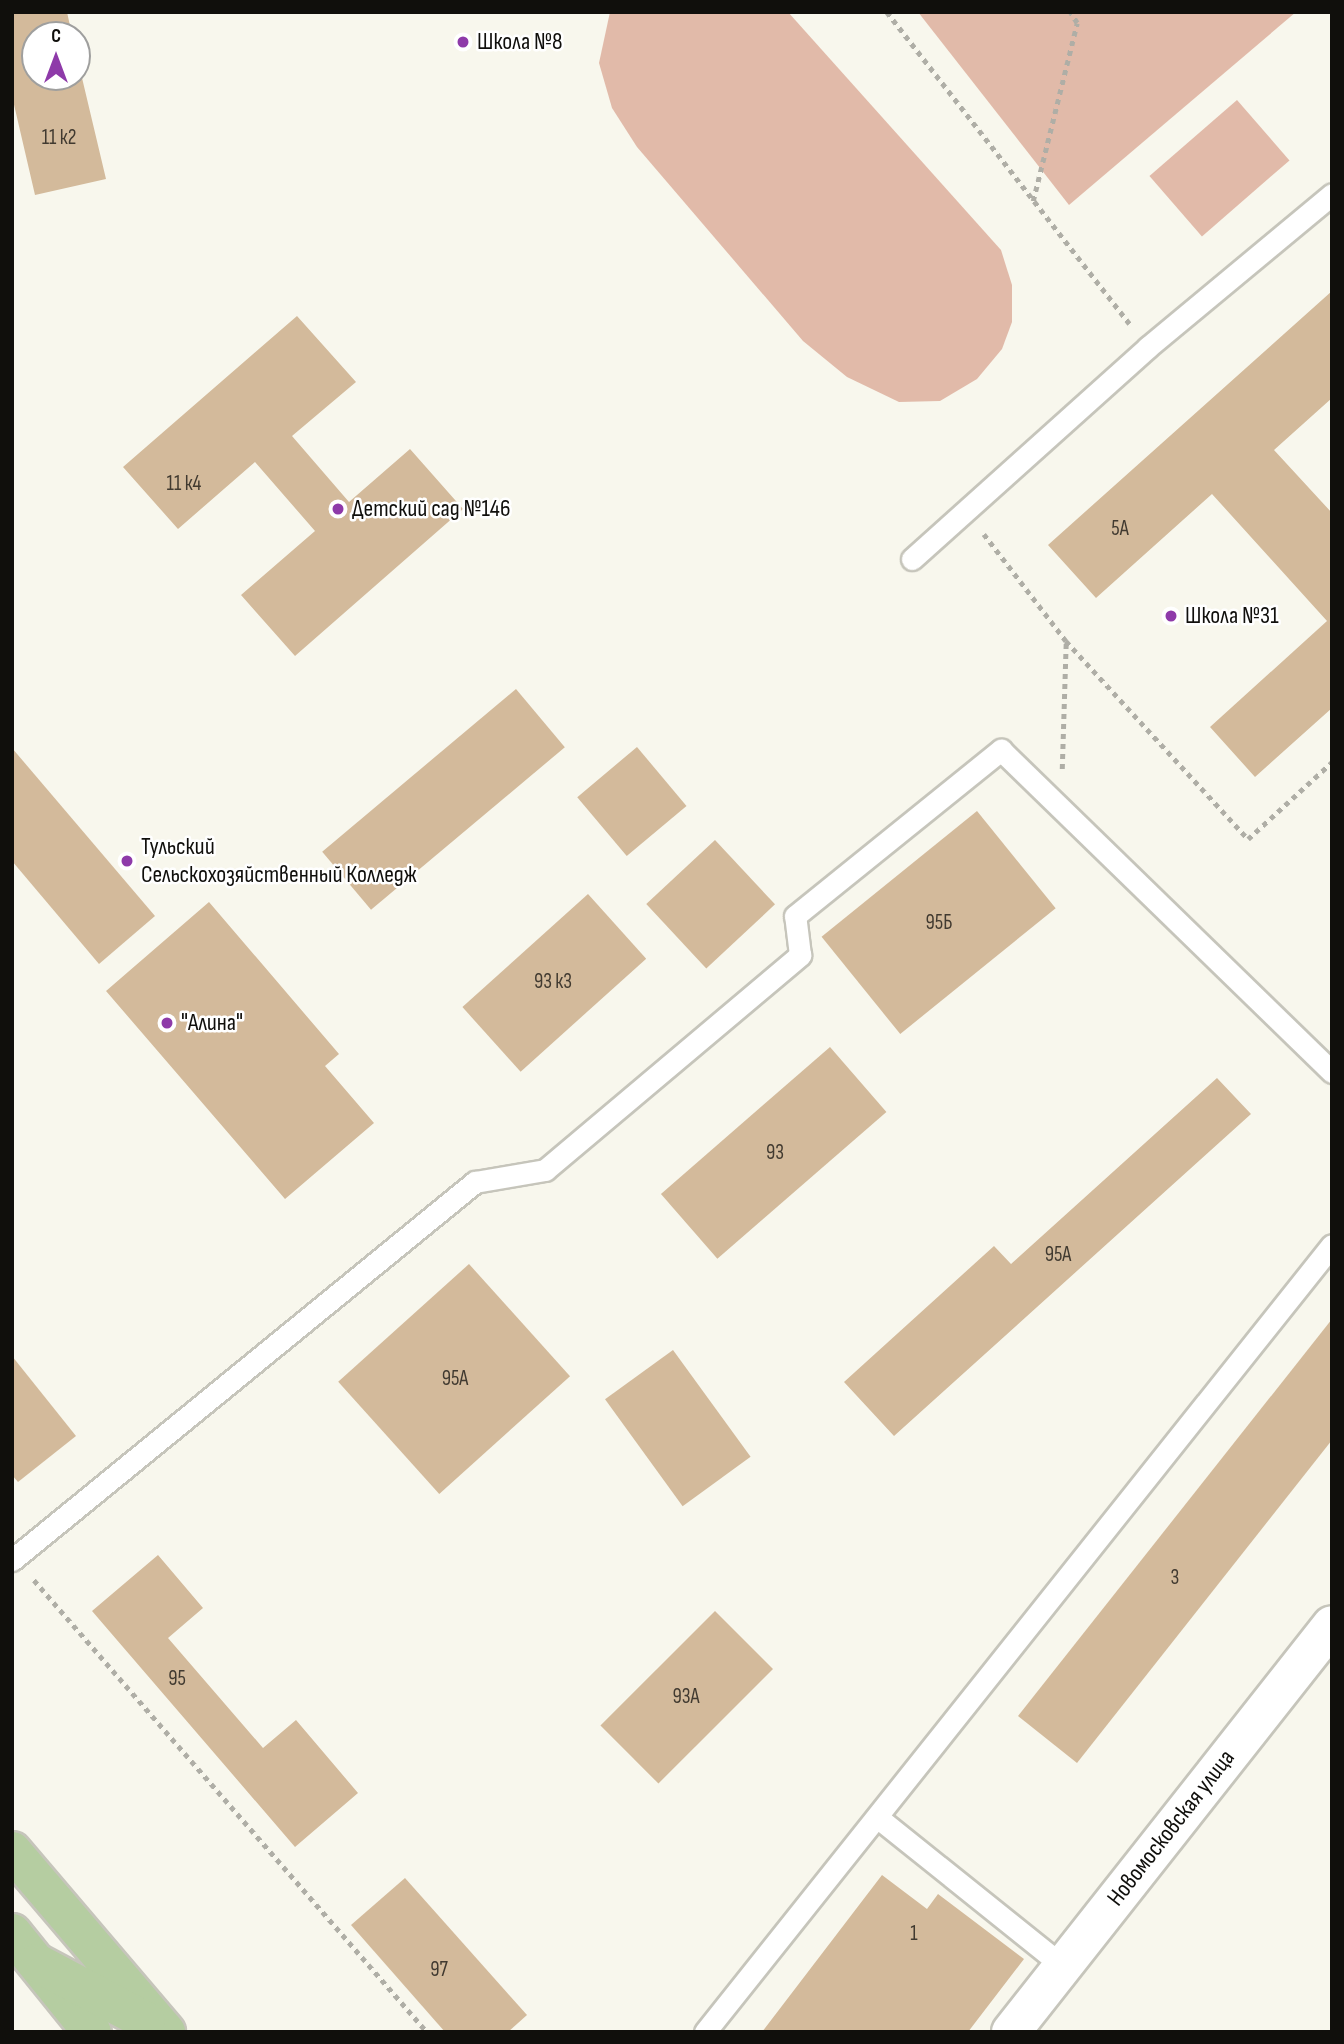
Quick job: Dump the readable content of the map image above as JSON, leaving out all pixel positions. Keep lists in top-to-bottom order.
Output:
{
  "streets": {
    "street": ["Новомосковская улица"]
  },
  "places": [
    "Школа №8",
    "Детский сад №146",
    "Школа №31",
    "Тульский Сельскохозяйственный Колледж",
    "\"Алина\""
  ],
  "house_numbers": [
    "11 к2",
    "11 к4",
    "5А",
    "95Б",
    "93 к3",
    "93",
    "95А",
    "95А",
    "3",
    "95",
    "93А",
    "1",
    "97"
  ],
  "north": "top"
}
